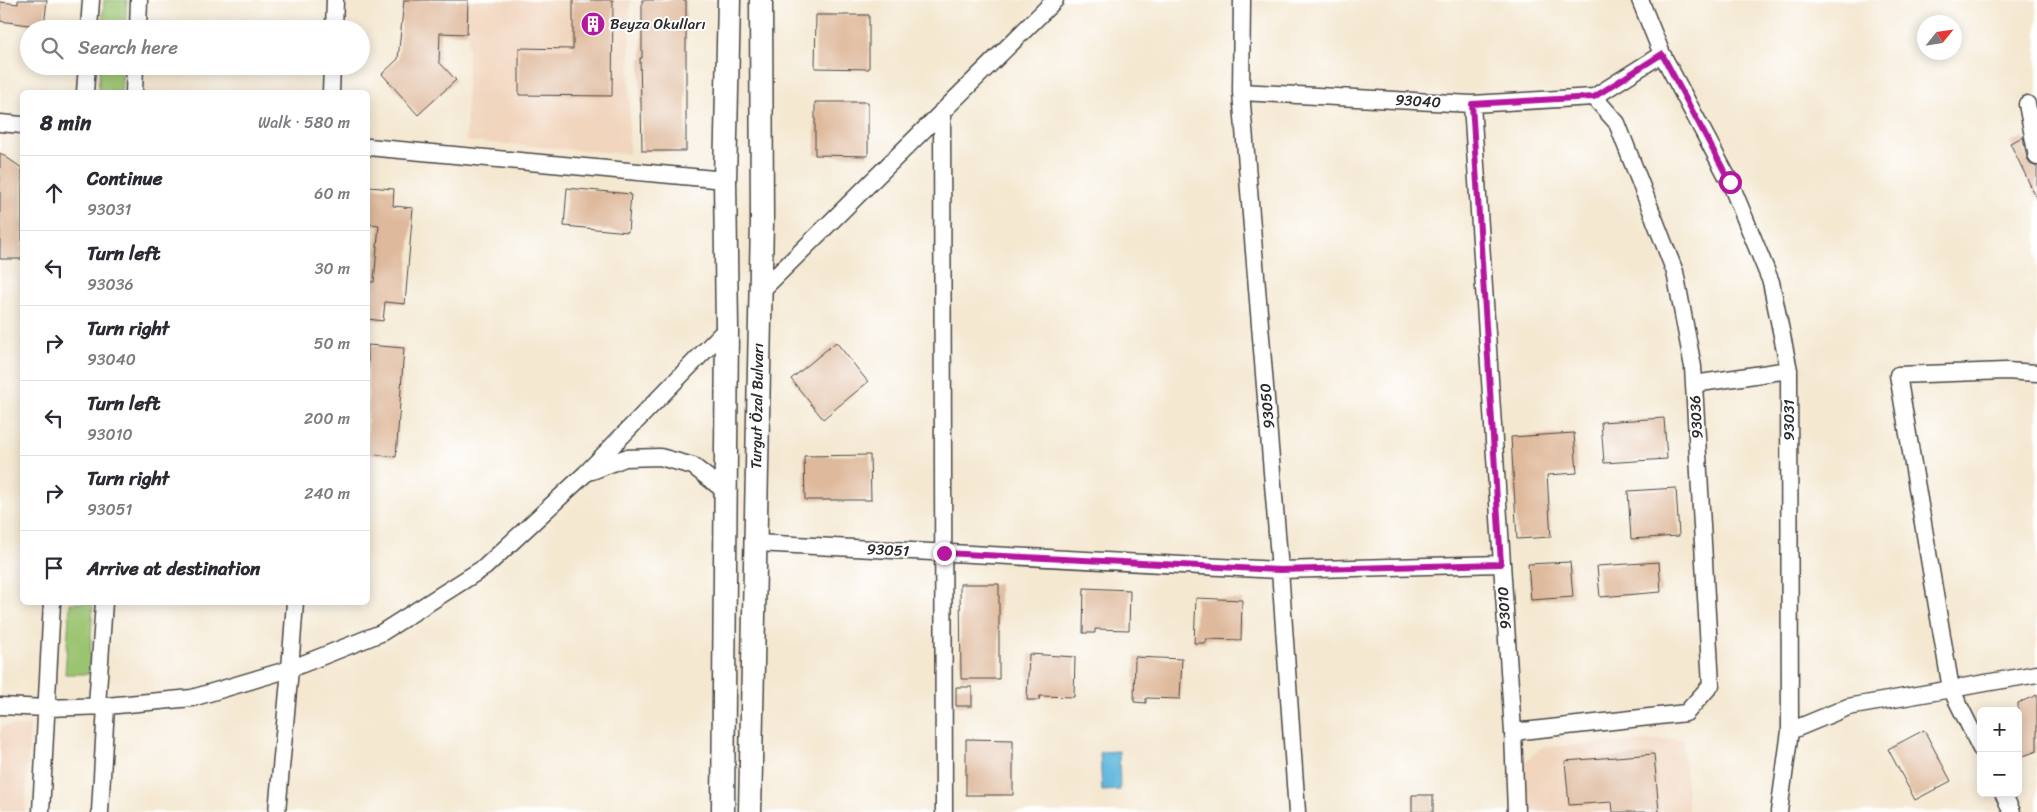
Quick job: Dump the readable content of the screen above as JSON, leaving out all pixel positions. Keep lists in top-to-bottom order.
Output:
{
  "streets": {
    "main road": ["Turgut Özal Bulvarı"],
    "street": [
      "93040",
      "93050",
      "93036",
      "93031",
      "93051",
      "93010"
    ]
  },
  "crossings": [
    ["93040", "93050"],
    ["93040", "93036"],
    ["93040", "93010"],
    ["Turgut Özal Bulvarı", "93051"],
    ["93050", "93051"],
    ["93036", "93010"],
    ["93051", "93010"]
  ],
  "places": {
    "building": ["Beyza Okulları"]
  },
  "north": "top right",
  "page": {
    "search": "Search here",
    "heading": ["8 min", "Walk · 580 m"],
    "list": [
      ["Continue", "93031", "60 m"],
      ["Turn left", "93036", "30 m"],
      ["Turn right", "93040", "50 m"],
      ["Turn left", "93010", "200 m"],
      ["Turn right", "93051", "240 m"],
      "Arrive at destination"
    ],
    "map_buttons": ["+", "−"]
  }
}
